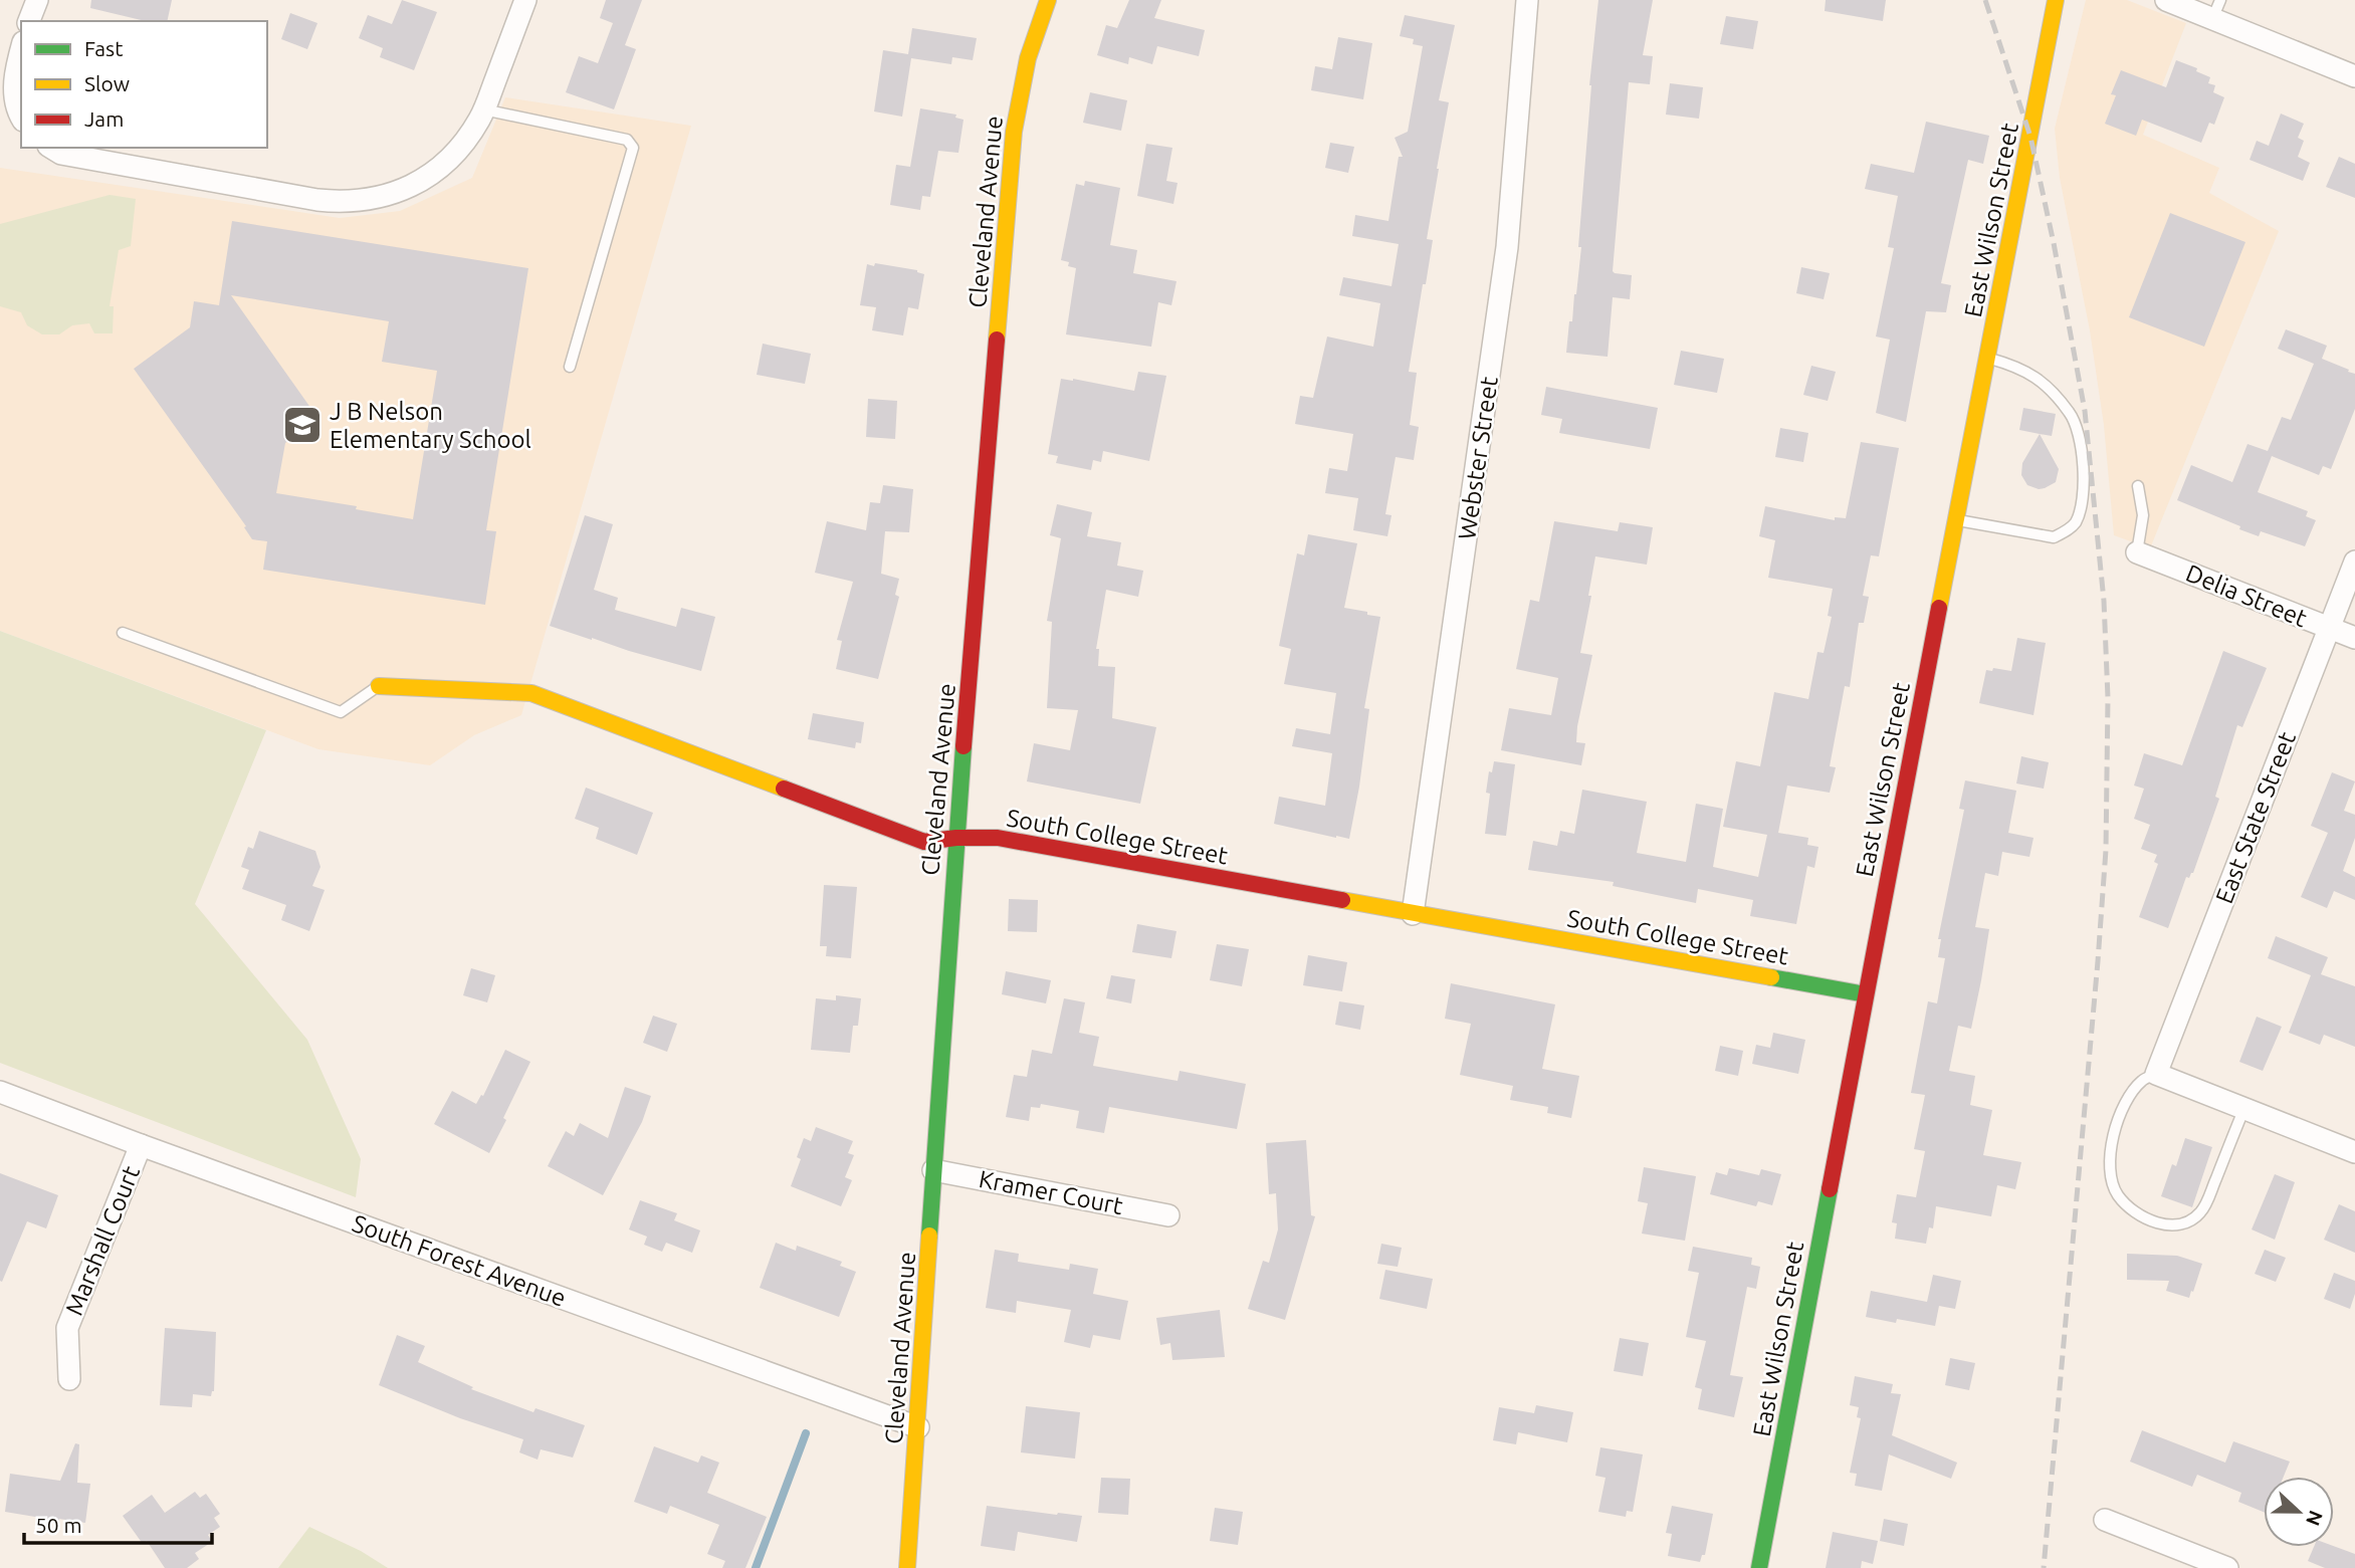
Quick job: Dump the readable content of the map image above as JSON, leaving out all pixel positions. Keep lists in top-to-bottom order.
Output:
{
  "streets": {
    "street": [
      "Cleveland Avenue",
      "East Wilson Street",
      "Webster Street",
      "Delia Street",
      "East State Street",
      "South College Street",
      "Kramer Court",
      "Marshall Court",
      "South Forest Avenue"
    ]
  },
  "crossings": [
    ["Cleveland Avenue", "South College Street"],
    ["Cleveland Avenue", "Kramer Court"],
    ["Cleveland Avenue", "South Forest Avenue"],
    ["East Wilson Street", "South College Street"],
    ["Webster Street", "South College Street"],
    ["Delia Street", "East State Street"],
    ["Marshall Court", "South Forest Avenue"]
  ],
  "places": {
    "school or university": ["J B Nelson Elementary School"]
  },
  "legend": ["Fast", "Slow", "Jam"],
  "scale_bar": "50 m",
  "north": "right"
}
